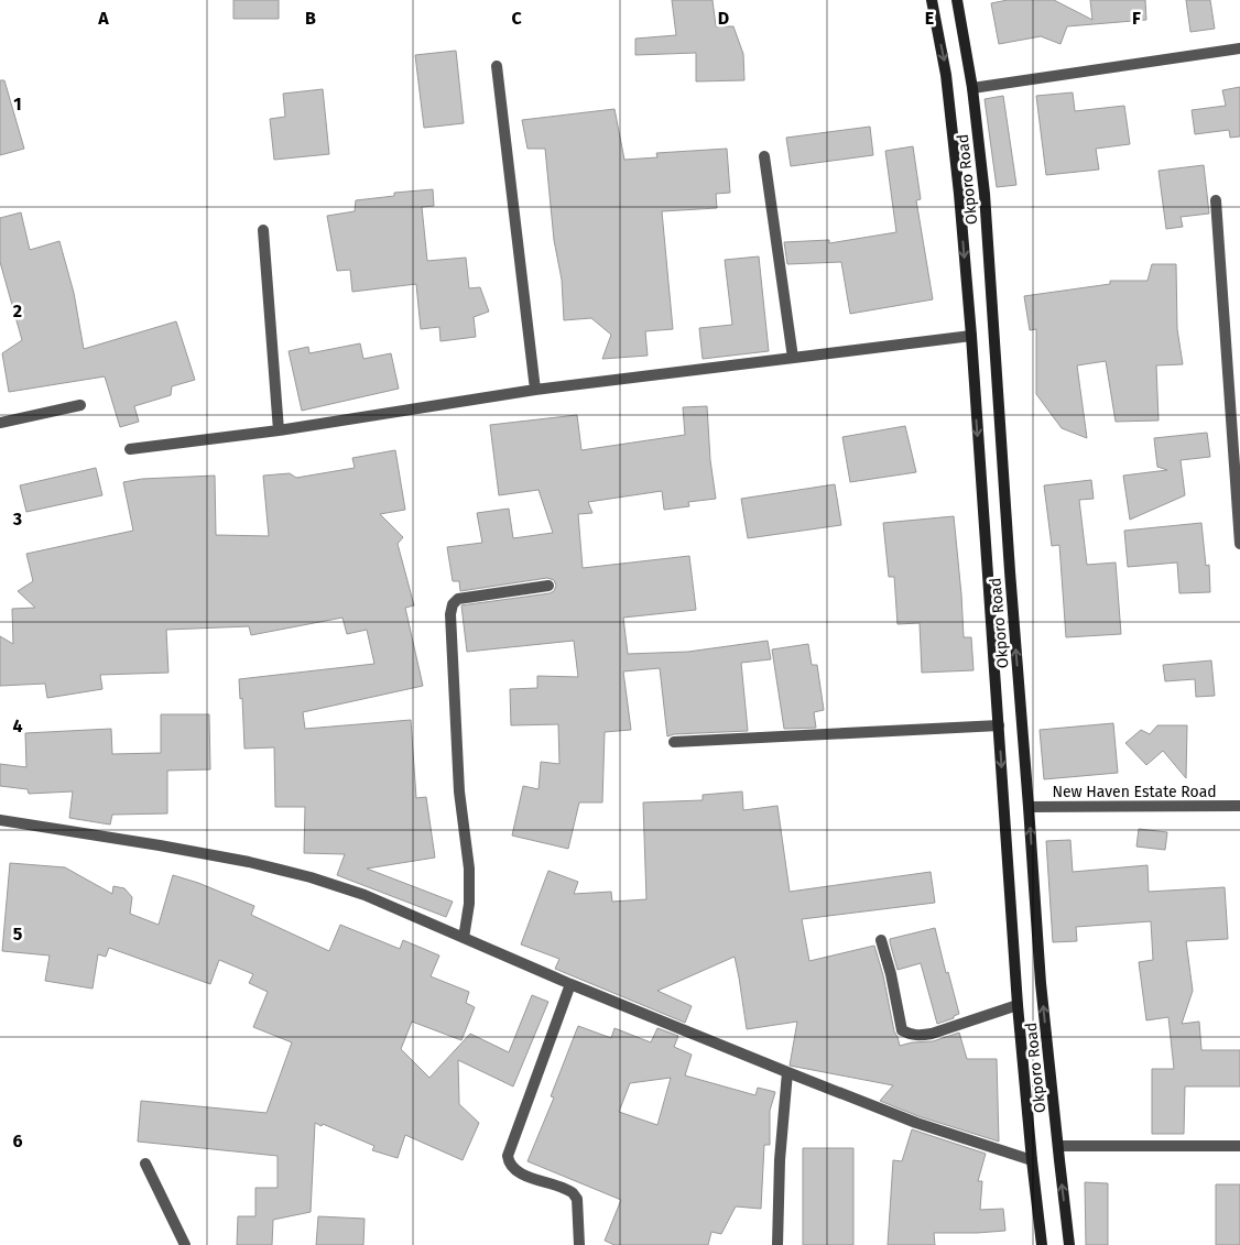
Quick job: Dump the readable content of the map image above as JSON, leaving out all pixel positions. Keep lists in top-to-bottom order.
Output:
{
  "streets": {
    "main road": ["Okporo Road"],
    "street": ["New Haven Estate Road"]
  },
  "crossings": [
    ["Okporo Road", "New Haven Estate Road"]
  ],
  "grid": {
    "columns": [
      "A",
      "B",
      "C",
      "D",
      "E",
      "F"
    ],
    "rows": [
      "1",
      "2",
      "3",
      "4",
      "5",
      "6"
    ]
  }
}
